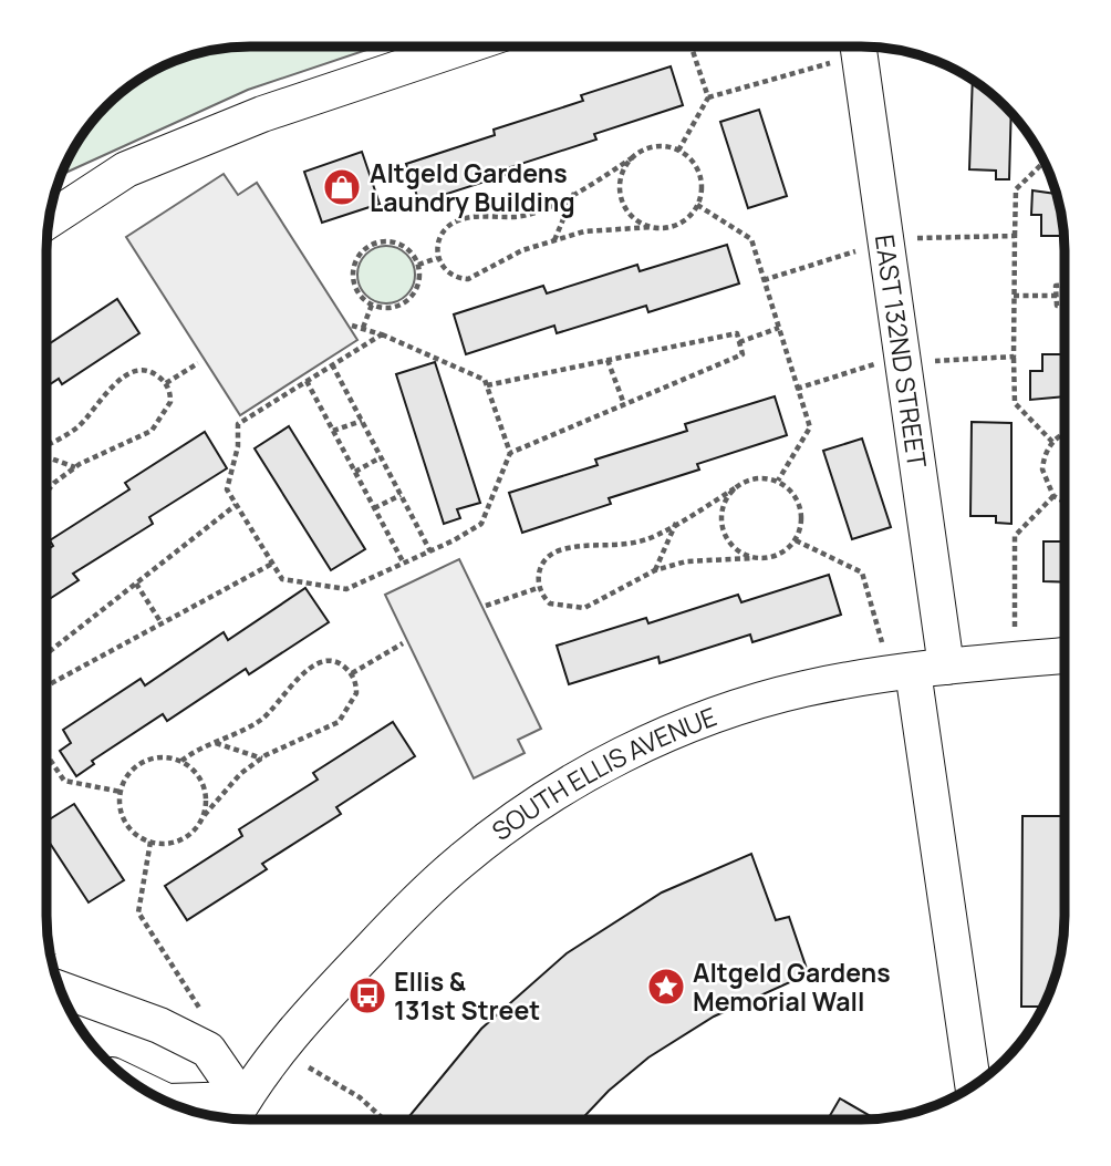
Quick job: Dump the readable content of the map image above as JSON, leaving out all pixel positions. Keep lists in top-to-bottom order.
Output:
{
  "streets": {
    "street": ["EAST 132ND STREET", "SOUTH ELLIS AVENUE"]
  },
  "crossings": [
    ["EAST 132ND STREET", "SOUTH ELLIS AVENUE"]
  ],
  "places": {
    "shop": ["Altgeld Gardens Laundry Building"],
    "place": ["Altgeld Gardens Memorial Wall"],
    "bus stop": ["Ellis & 131st Street"]
  }
}
